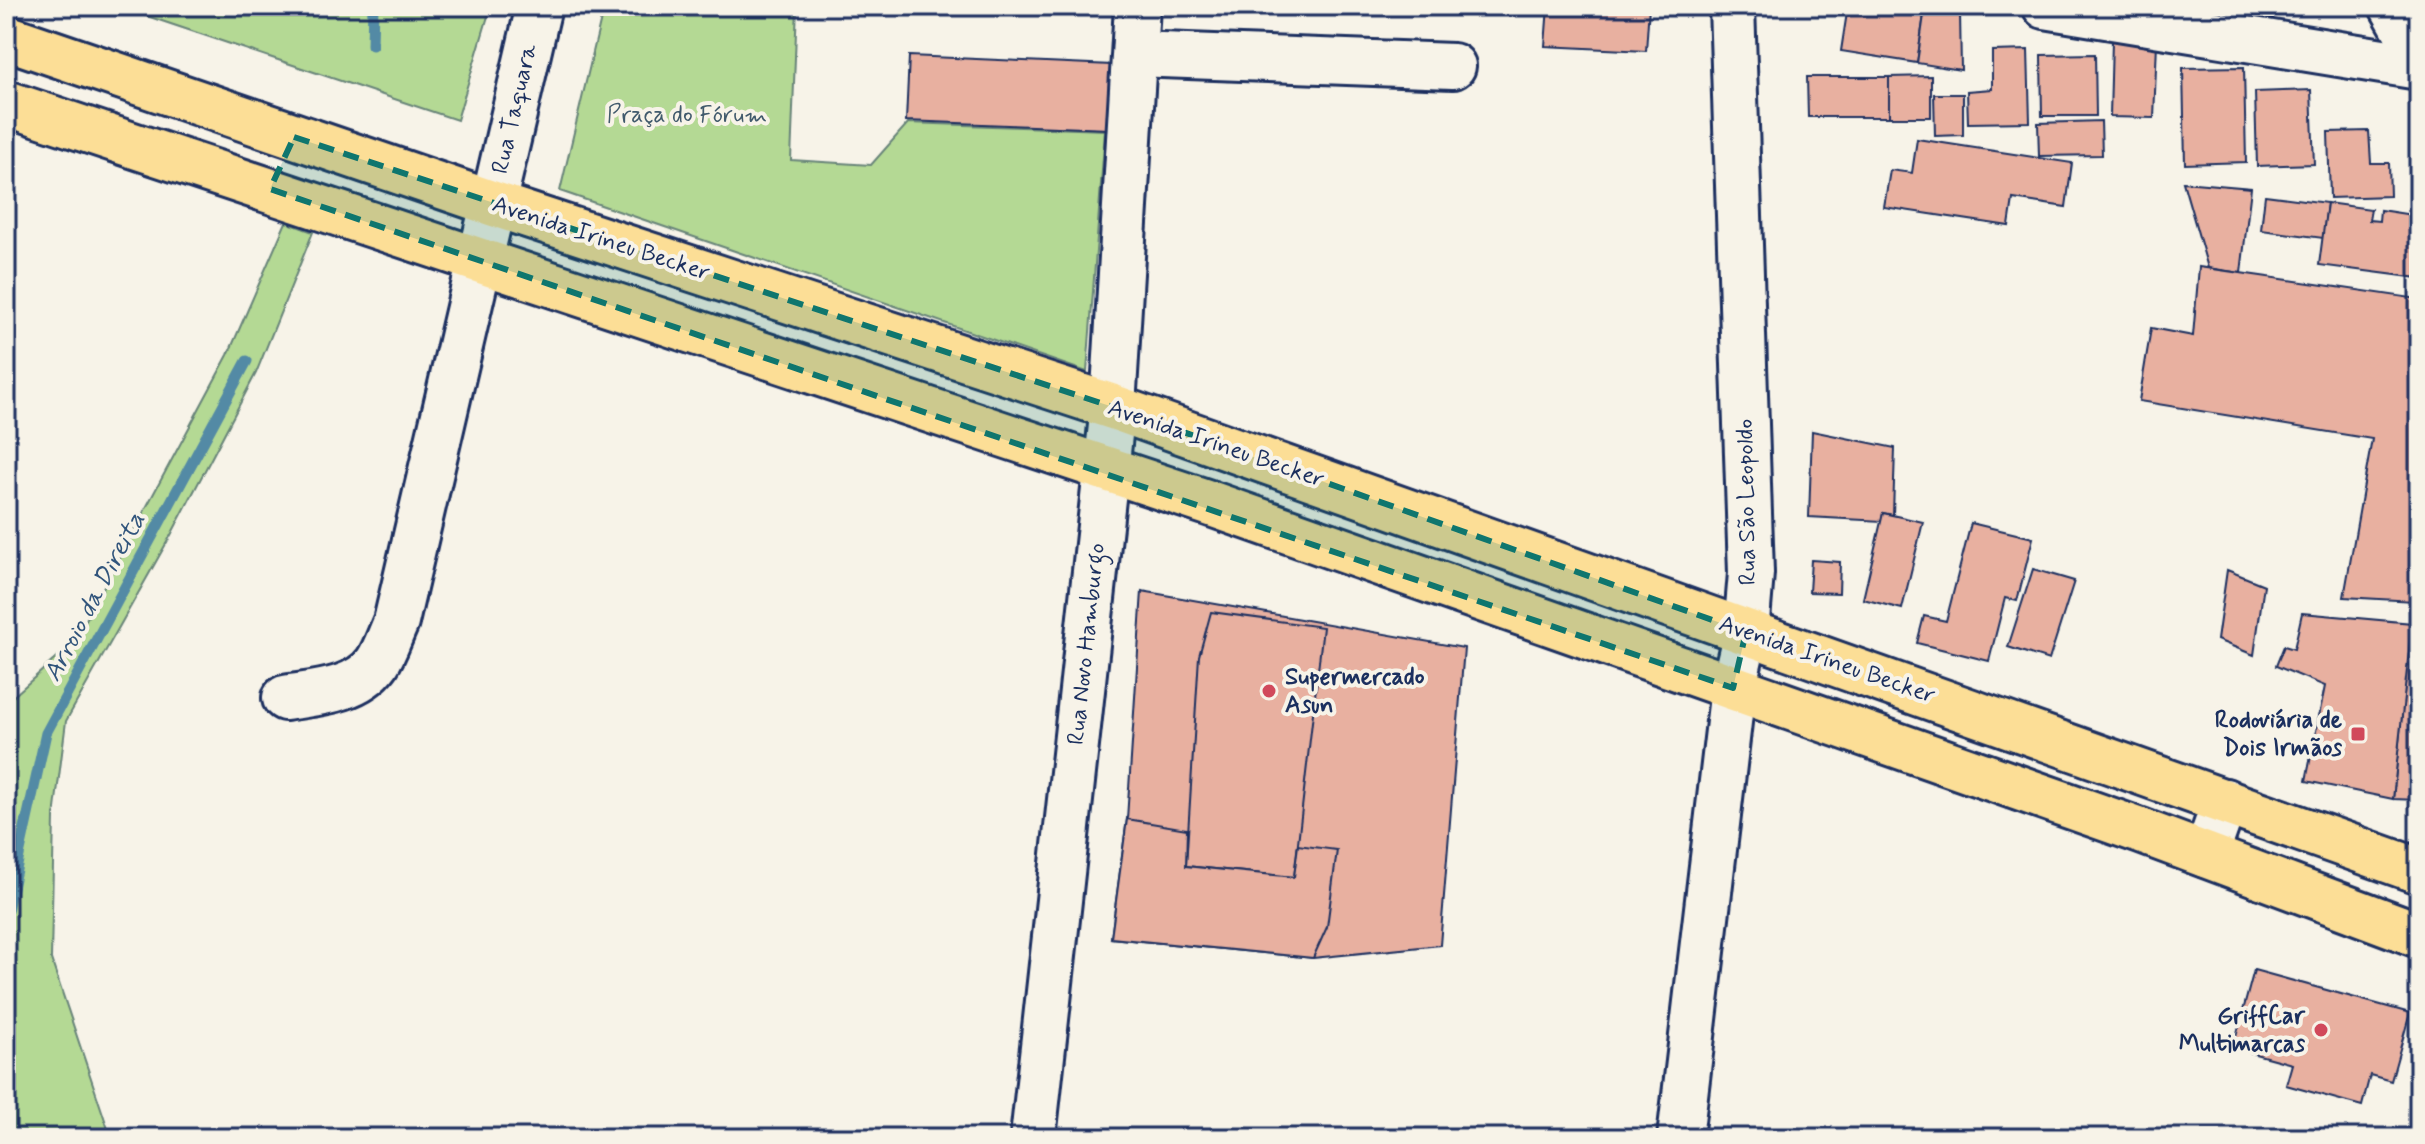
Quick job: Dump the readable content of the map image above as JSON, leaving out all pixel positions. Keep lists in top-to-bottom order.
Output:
{
  "streets": {
    "main road": ["Avenida Irineu Becker"],
    "street": ["Rua Taquara", "Rua São Leopoldo", "Rua Novo Hamburgo"]
  },
  "crossings": [
    ["Rua Taquara", "Avenida Irineu Becker"],
    ["Avenida Irineu Becker", "Rua São Leopoldo"],
    ["Avenida Irineu Becker", "Rua Novo Hamburgo"]
  ],
  "water": ["Arroio da Direita"],
  "parks": ["Praça do Fórum"],
  "places": {
    "other": ["Supermercado Asun", "GriffCar Multimarcas"],
    "transit": ["Rodoviária de Dois Irmãos"]
  }
}
